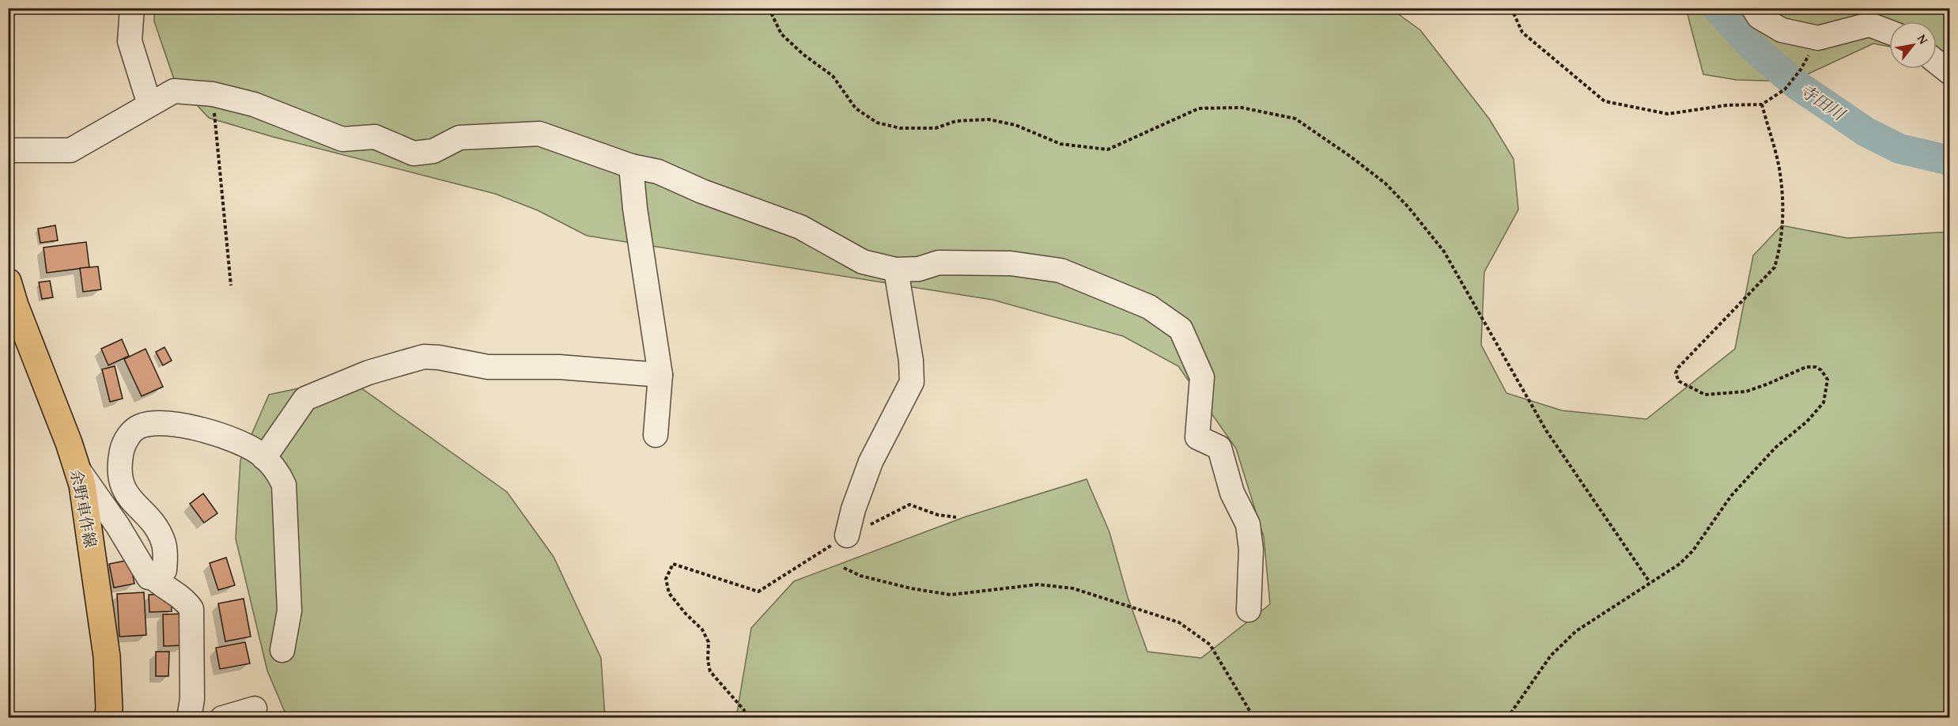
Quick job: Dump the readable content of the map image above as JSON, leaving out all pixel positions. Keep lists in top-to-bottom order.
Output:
{
  "streets": {
    "main road": ["余野車作線"]
  },
  "water": ["寺田川"],
  "north": "top right"
}
